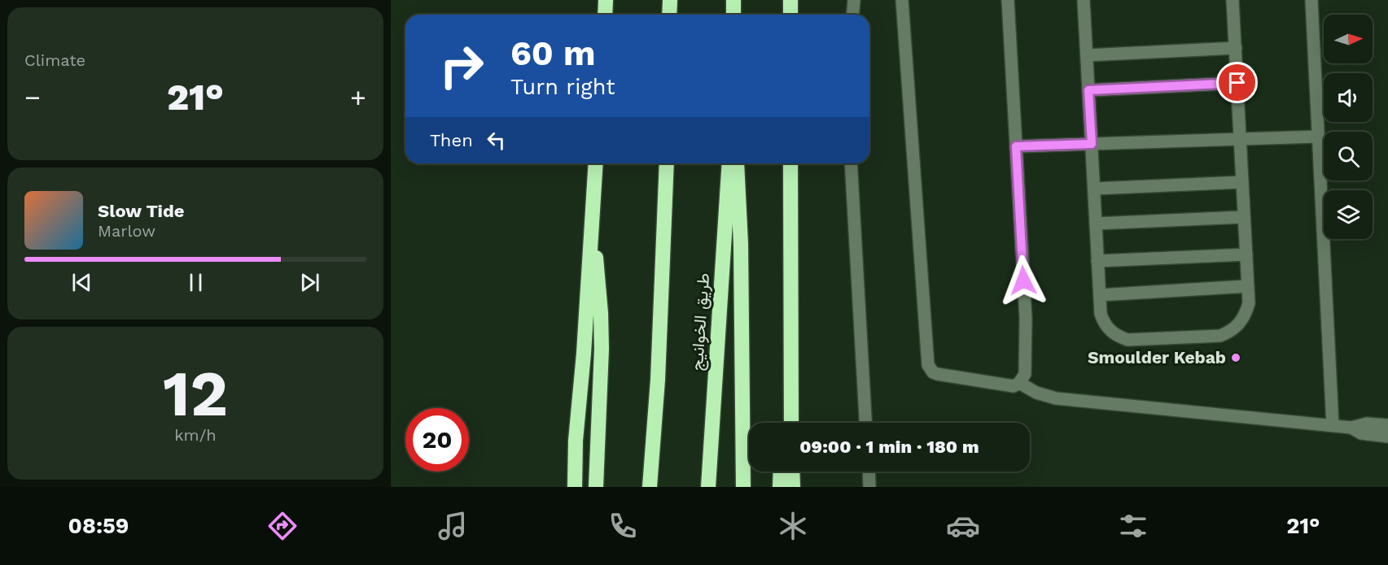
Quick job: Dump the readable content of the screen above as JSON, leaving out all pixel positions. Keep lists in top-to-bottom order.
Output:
{
  "streets": {
    "highway": ["طريق الخوانيج"]
  },
  "places": ["Smoulder Kebab"],
  "north": "right",
  "page": {
    "tile": [
      "Climate",
      ["12", "km/h"]
    ],
    "turn": ["60 m", "Turn right"],
    "heat": ["−", "21°", "+"],
    "then": "Then",
    "song": ["Slow Tide", "Marlow"],
    "limit": "20",
    "trip": "09:00 · 1 min · 180 m",
    "tabs": ["08:59", "21°"]
  }
}
